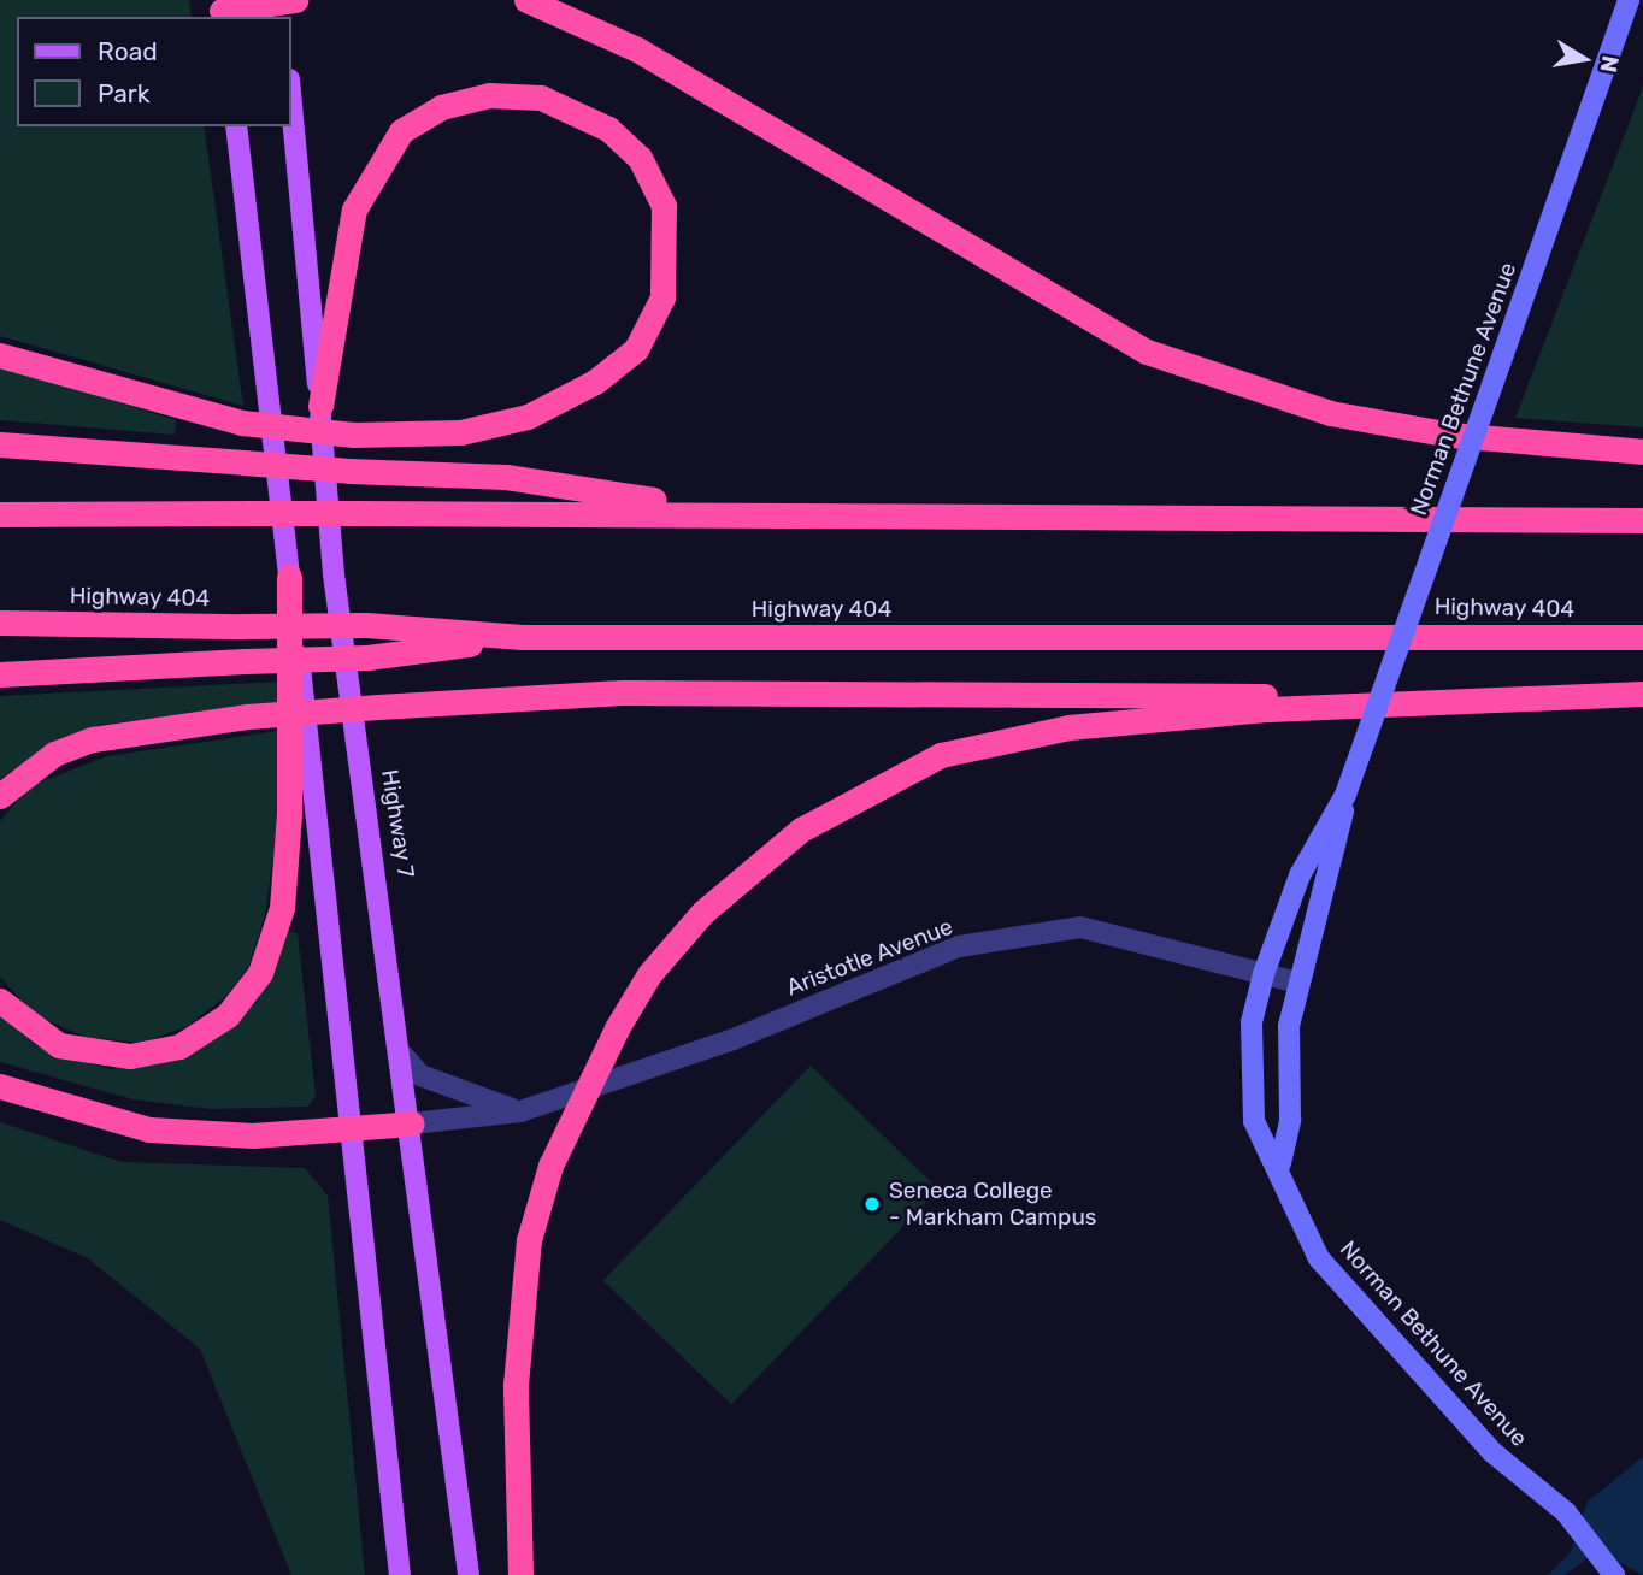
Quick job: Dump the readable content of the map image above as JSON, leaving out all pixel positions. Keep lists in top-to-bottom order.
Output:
{
  "streets": {
    "highway": ["Highway 404"],
    "main road": ["Highway 7"],
    "street": ["Norman Bethune Avenue", "Aristotle Avenue"]
  },
  "crossings": [
    ["Norman Bethune Avenue", "Aristotle Avenue"],
    ["Highway 7", "Aristotle Avenue"]
  ],
  "places": ["Seneca College - Markham Campus"],
  "legend": ["Road", "Park"],
  "north": "right"
}
